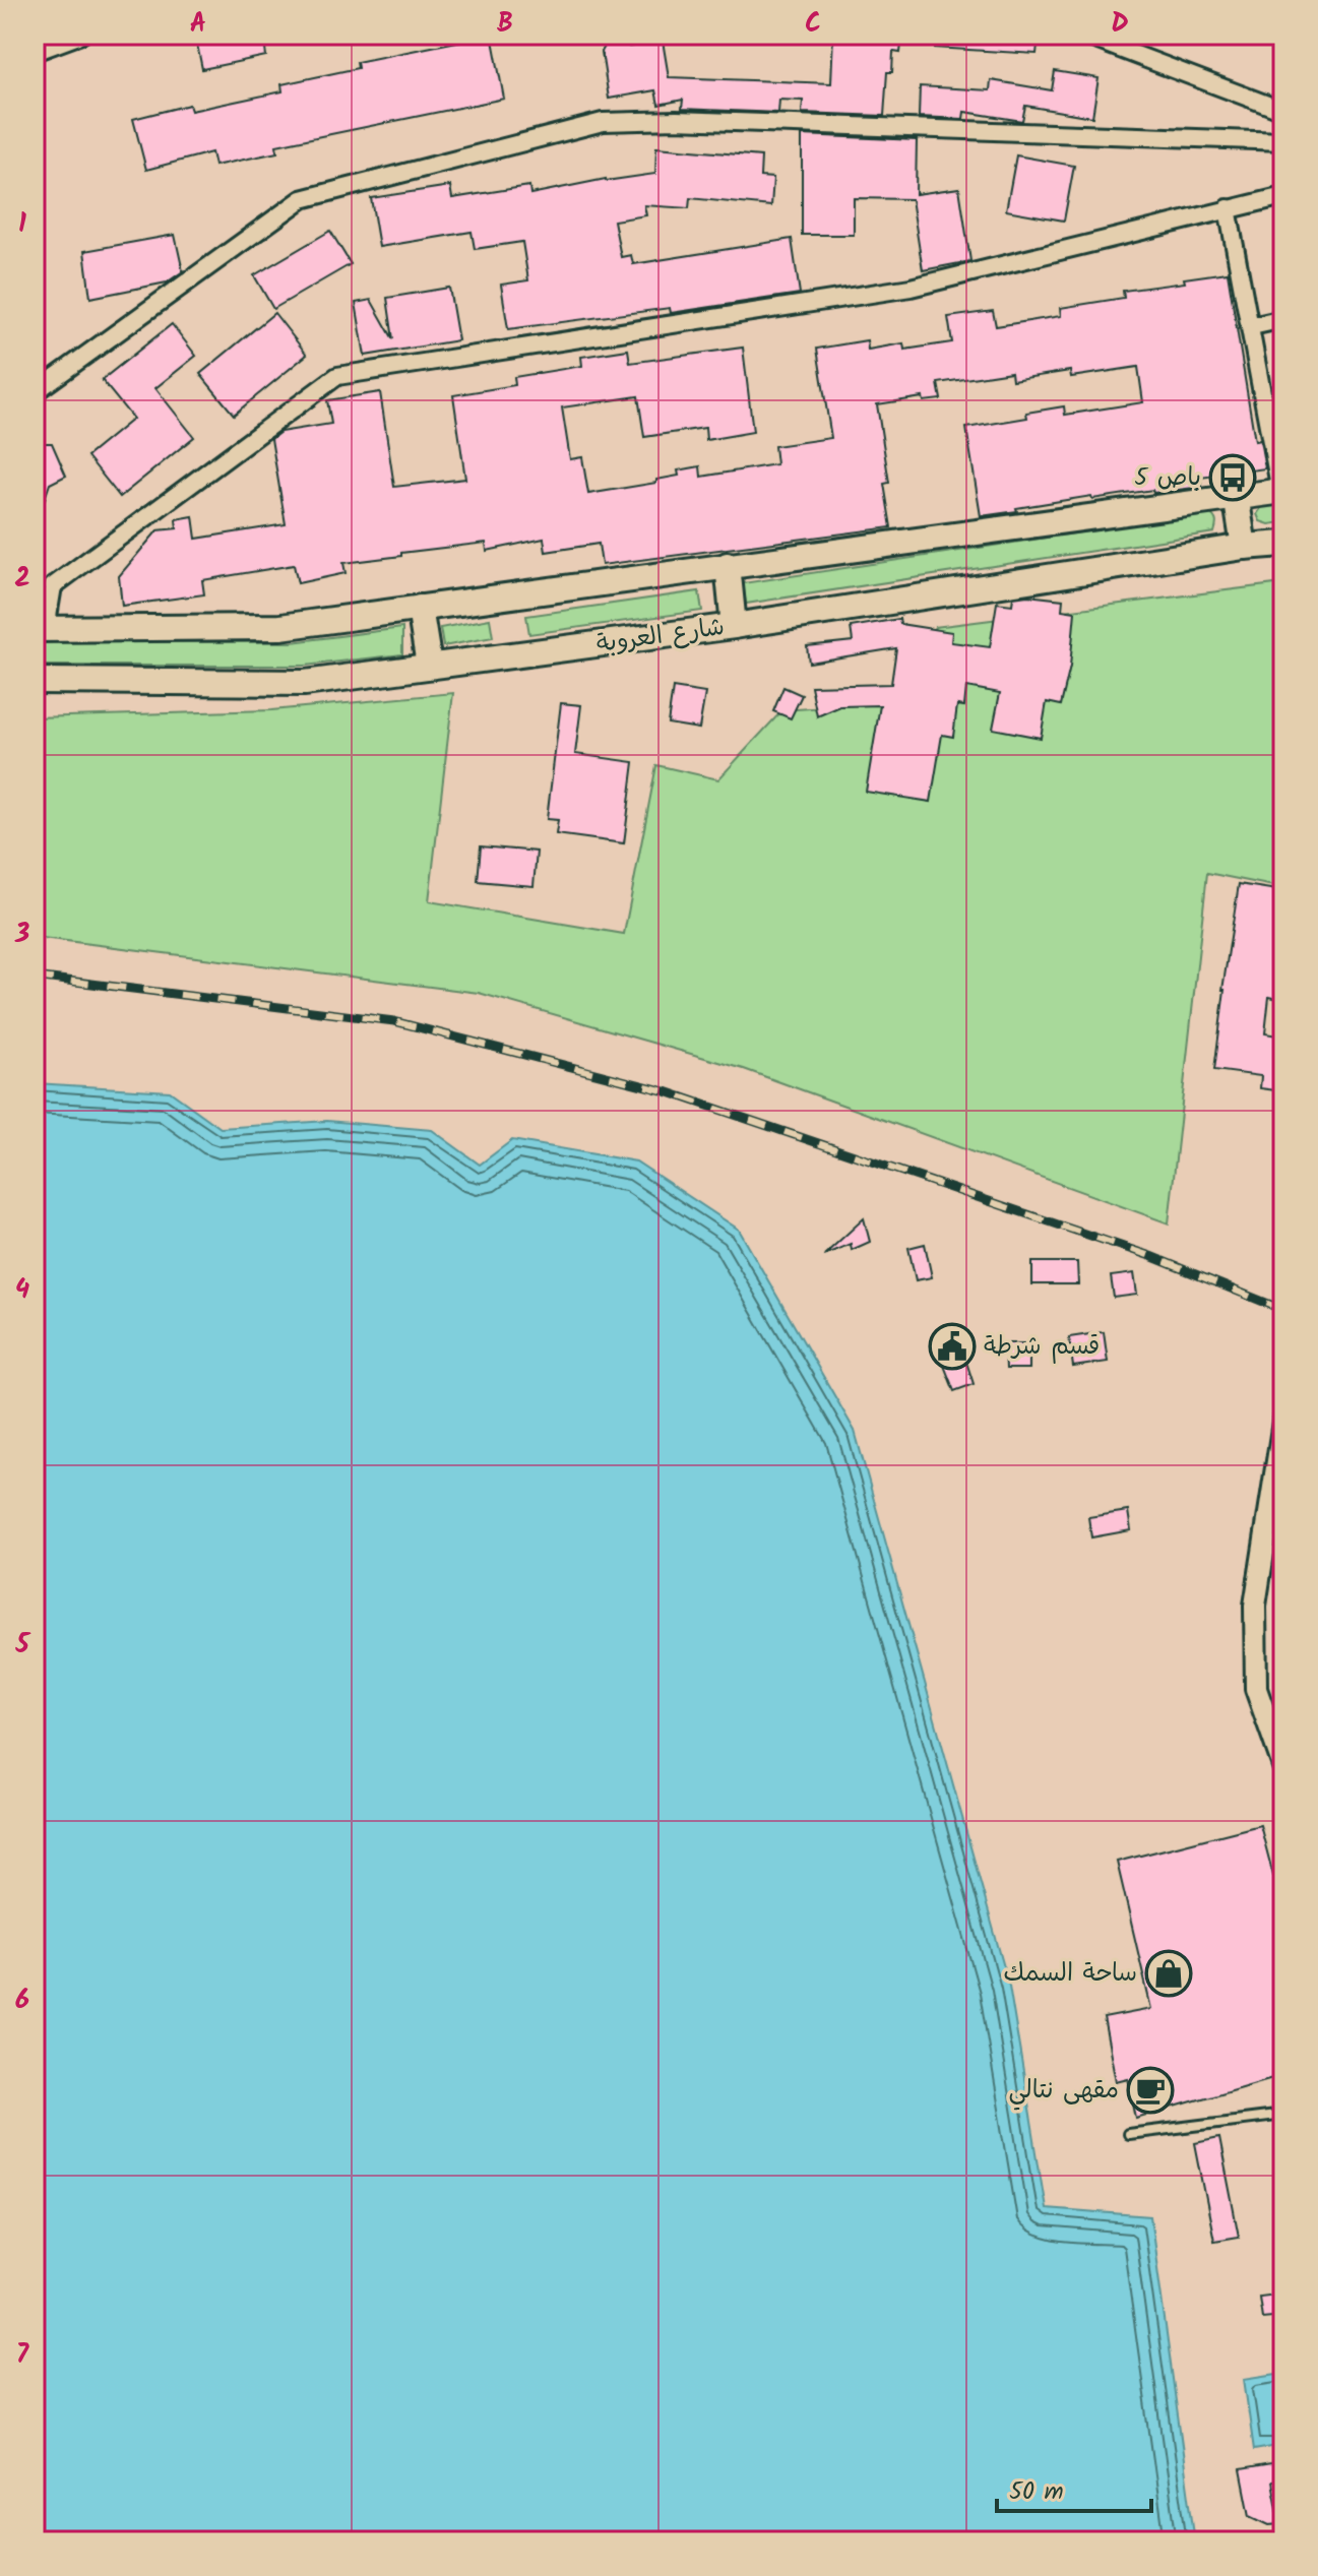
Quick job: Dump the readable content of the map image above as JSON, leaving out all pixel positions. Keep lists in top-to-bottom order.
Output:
{
  "streets": {
    "main road": ["شارع العروبة"]
  },
  "places": {
    "bus stop": ["باص 5"],
    "public building": ["قسم شرطة"],
    "shop": ["ساحة السمك"],
    "cafe": ["مقهى نتالي"]
  },
  "scale_bar": "50 m",
  "grid": {
    "columns": [
      "A",
      "B",
      "C",
      "D"
    ],
    "rows": [
      "1",
      "2",
      "3",
      "4",
      "5",
      "6",
      "7"
    ]
  }
}
